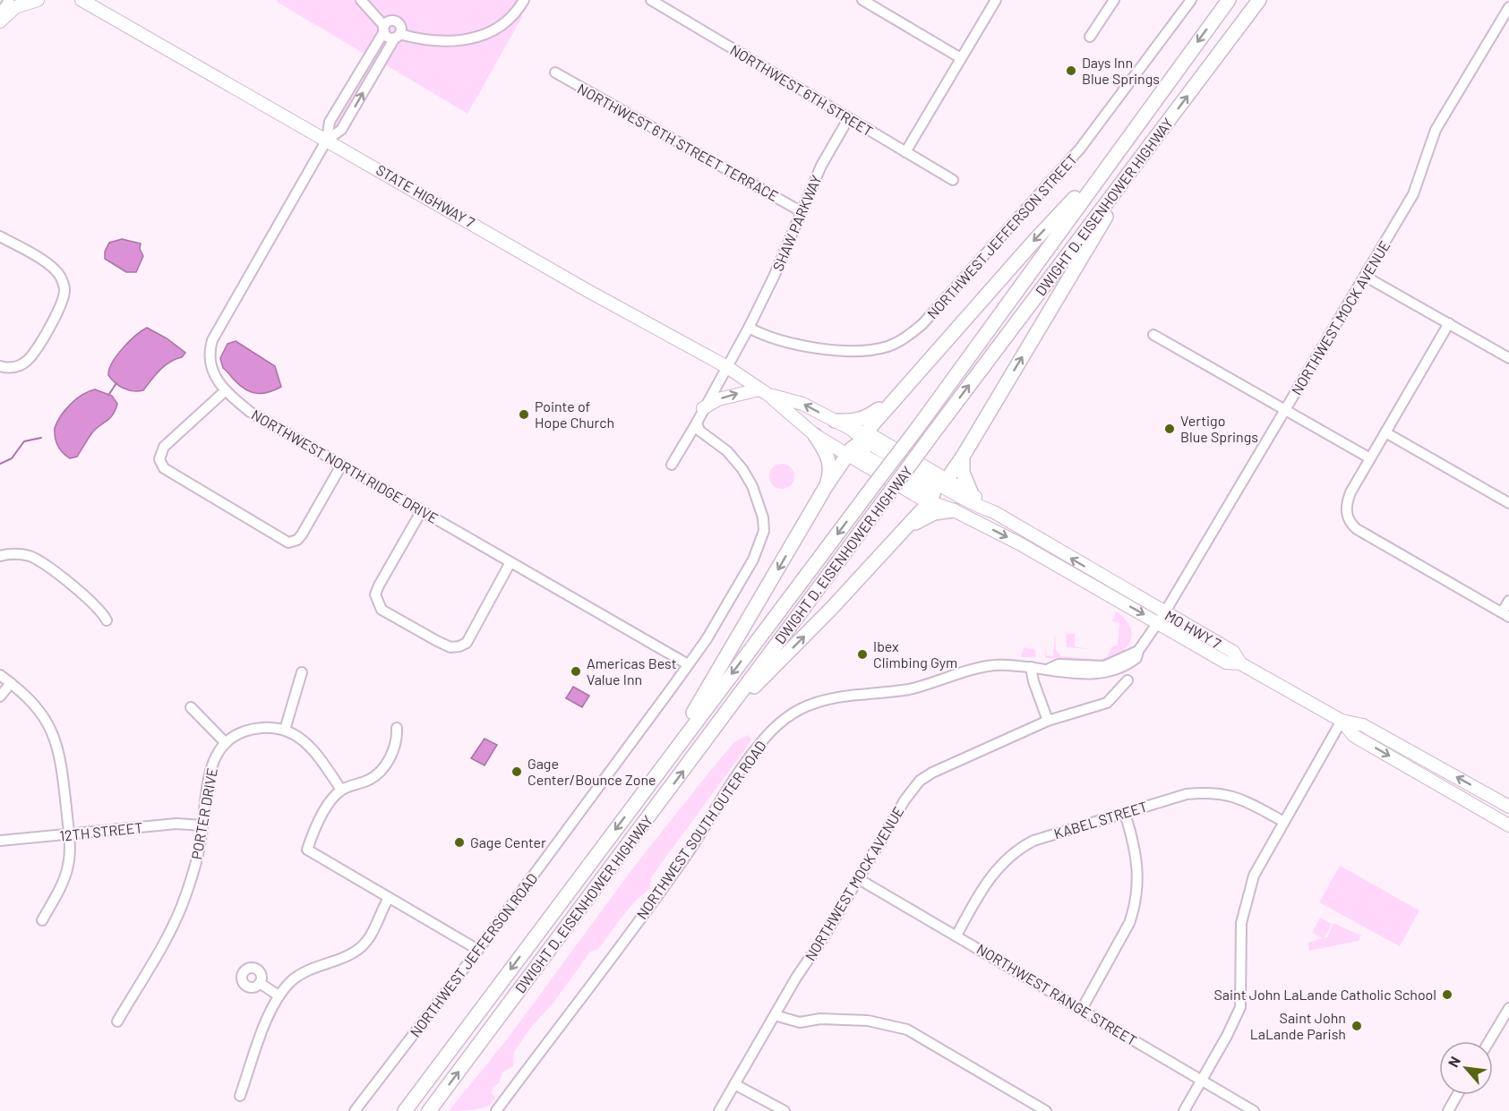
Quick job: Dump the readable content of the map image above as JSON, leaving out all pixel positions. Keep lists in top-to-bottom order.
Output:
{
  "streets": {
    "highway": ["DWIGHT D. EISENHOWER HIGHWAY"],
    "main road": ["STATE HIGHWAY 7", "MO HWY 7"],
    "street": [
      "NORTHWEST 6TH STREET",
      "NORTHWEST 6TH STREET TERRACE",
      "SHAW PARKWAY",
      "NORTHWEST JEFFERSON STREET",
      "NORTHWEST MOCK AVENUE",
      "NORTHWEST NORTH RIDGE DRIVE",
      "PORTER DRIVE",
      "KABEL STREET",
      "NORTHWEST SOUTH OUTER ROAD",
      "12TH STREET",
      "NORTHWEST JEFFERSON ROAD",
      "NORTHWEST RANGE STREET"
    ]
  },
  "crossings": [
    ["NORTHWEST 6TH STREET", "SHAW PARKWAY"],
    ["NORTHWEST 6TH STREET TERRACE", "SHAW PARKWAY"],
    ["STATE HIGHWAY 7", "SHAW PARKWAY"],
    ["STATE HIGHWAY 7", "NORTHWEST NORTH RIDGE DRIVE"],
    ["SHAW PARKWAY", "NORTHWEST JEFFERSON STREET"],
    ["NORTHWEST MOCK AVENUE", "MO HWY 7"],
    ["NORTHWEST MOCK AVENUE", "NORTHWEST SOUTH OUTER ROAD"],
    ["NORTHWEST MOCK AVENUE", "NORTHWEST RANGE STREET"],
    ["NORTHWEST NORTH RIDGE DRIVE", "NORTHWEST JEFFERSON ROAD"],
    ["MO HWY 7", "NORTHWEST SOUTH OUTER ROAD"],
    ["PORTER DRIVE", "12TH STREET"],
    ["KABEL STREET", "NORTHWEST RANGE STREET"]
  ],
  "places": [
    "Days Inn Blue Springs",
    "Pointe of Hope Church",
    "Vertigo Blue Springs",
    "Ibex Climbing Gym",
    "Americas Best Value Inn",
    "Gage Center/Bounce Zone",
    "Gage Center",
    "Saint John LaLande Catholic School",
    "Saint John LaLande Parish"
  ],
  "north": "top left"
}
